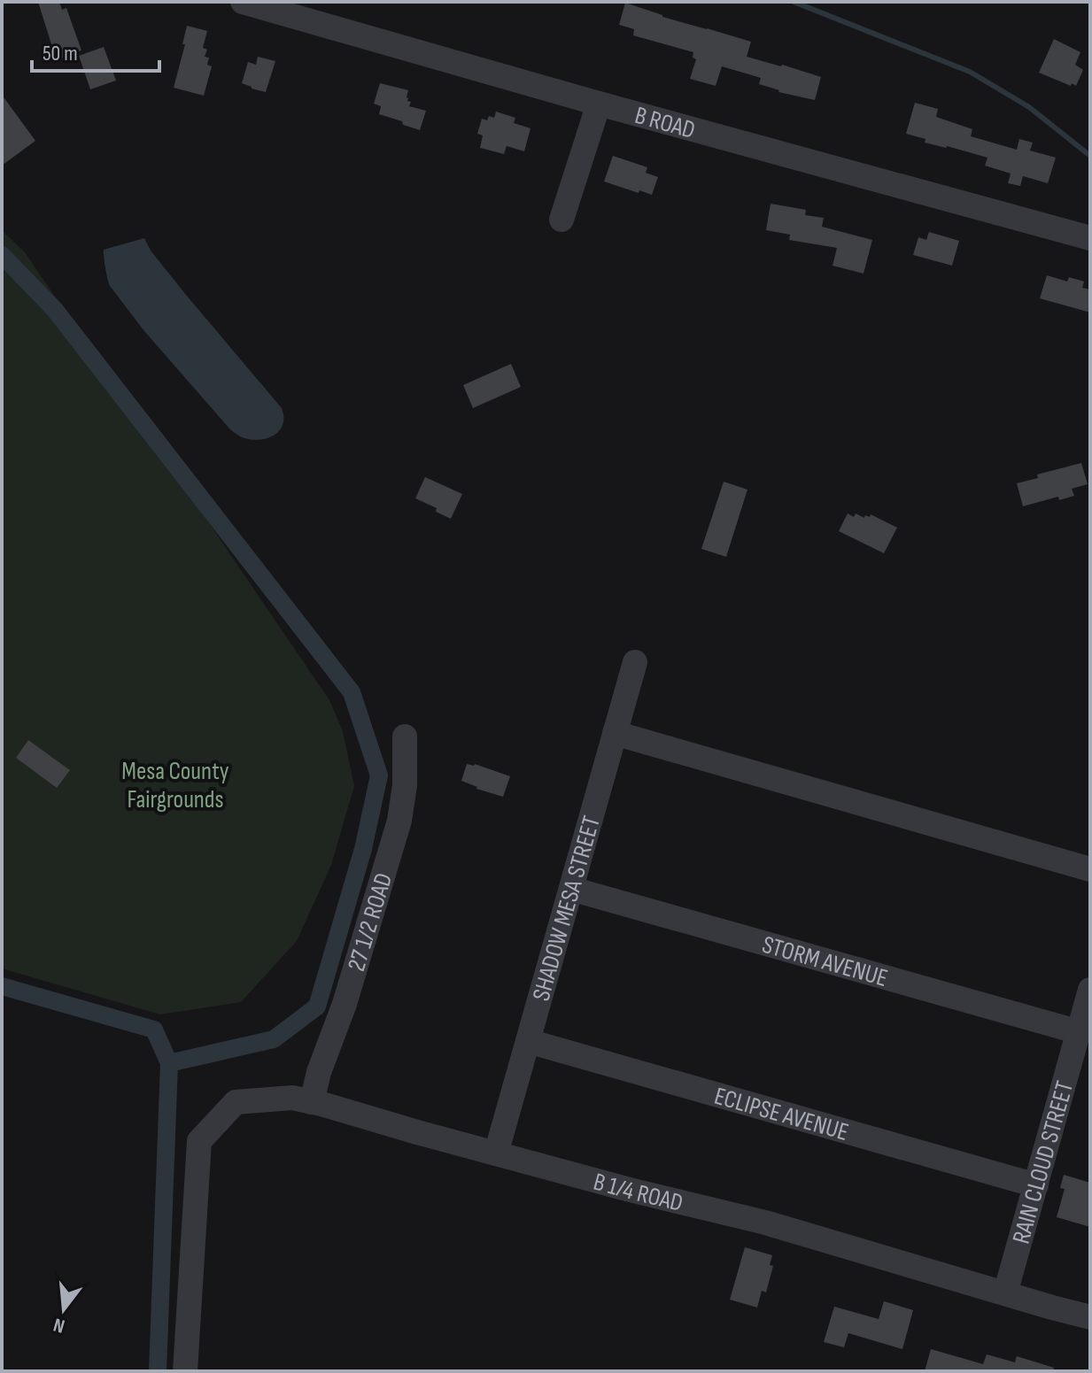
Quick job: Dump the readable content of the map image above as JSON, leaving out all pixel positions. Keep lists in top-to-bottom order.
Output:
{
  "streets": {
    "street": [
      "B ROAD",
      "SHADOW MESA STREET",
      "27 1/2 ROAD",
      "STORM AVENUE",
      "ECLIPSE AVENUE",
      "RAIN CLOUD STREET",
      "B 1/4 ROAD"
    ]
  },
  "crossings": [
    ["SHADOW MESA STREET", "STORM AVENUE"],
    ["SHADOW MESA STREET", "ECLIPSE AVENUE"],
    ["SHADOW MESA STREET", "B 1/4 ROAD"],
    ["27 1/2 ROAD", "B 1/4 ROAD"],
    ["STORM AVENUE", "RAIN CLOUD STREET"],
    ["ECLIPSE AVENUE", "RAIN CLOUD STREET"],
    ["RAIN CLOUD STREET", "B 1/4 ROAD"]
  ],
  "parks": ["Mesa County Fairgrounds"],
  "scale_bar": "50 m",
  "north": "bottom"
}
